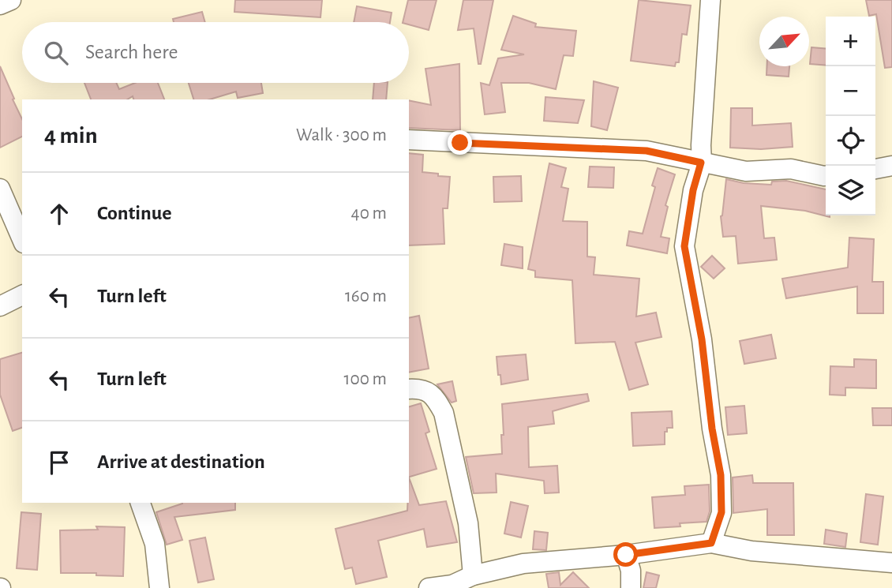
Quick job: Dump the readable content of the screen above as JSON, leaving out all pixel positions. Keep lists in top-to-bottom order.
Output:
{
  "north": "top right",
  "page": {
    "map_buttons": ["+", "−"],
    "search": "Search here",
    "heading": ["4 min", "Walk · 300 m"],
    "list": [
      ["Continue", "40 m"],
      ["Turn left", "160 m"],
      ["Turn left", "100 m"],
      "Arrive at destination"
    ]
  }
}
